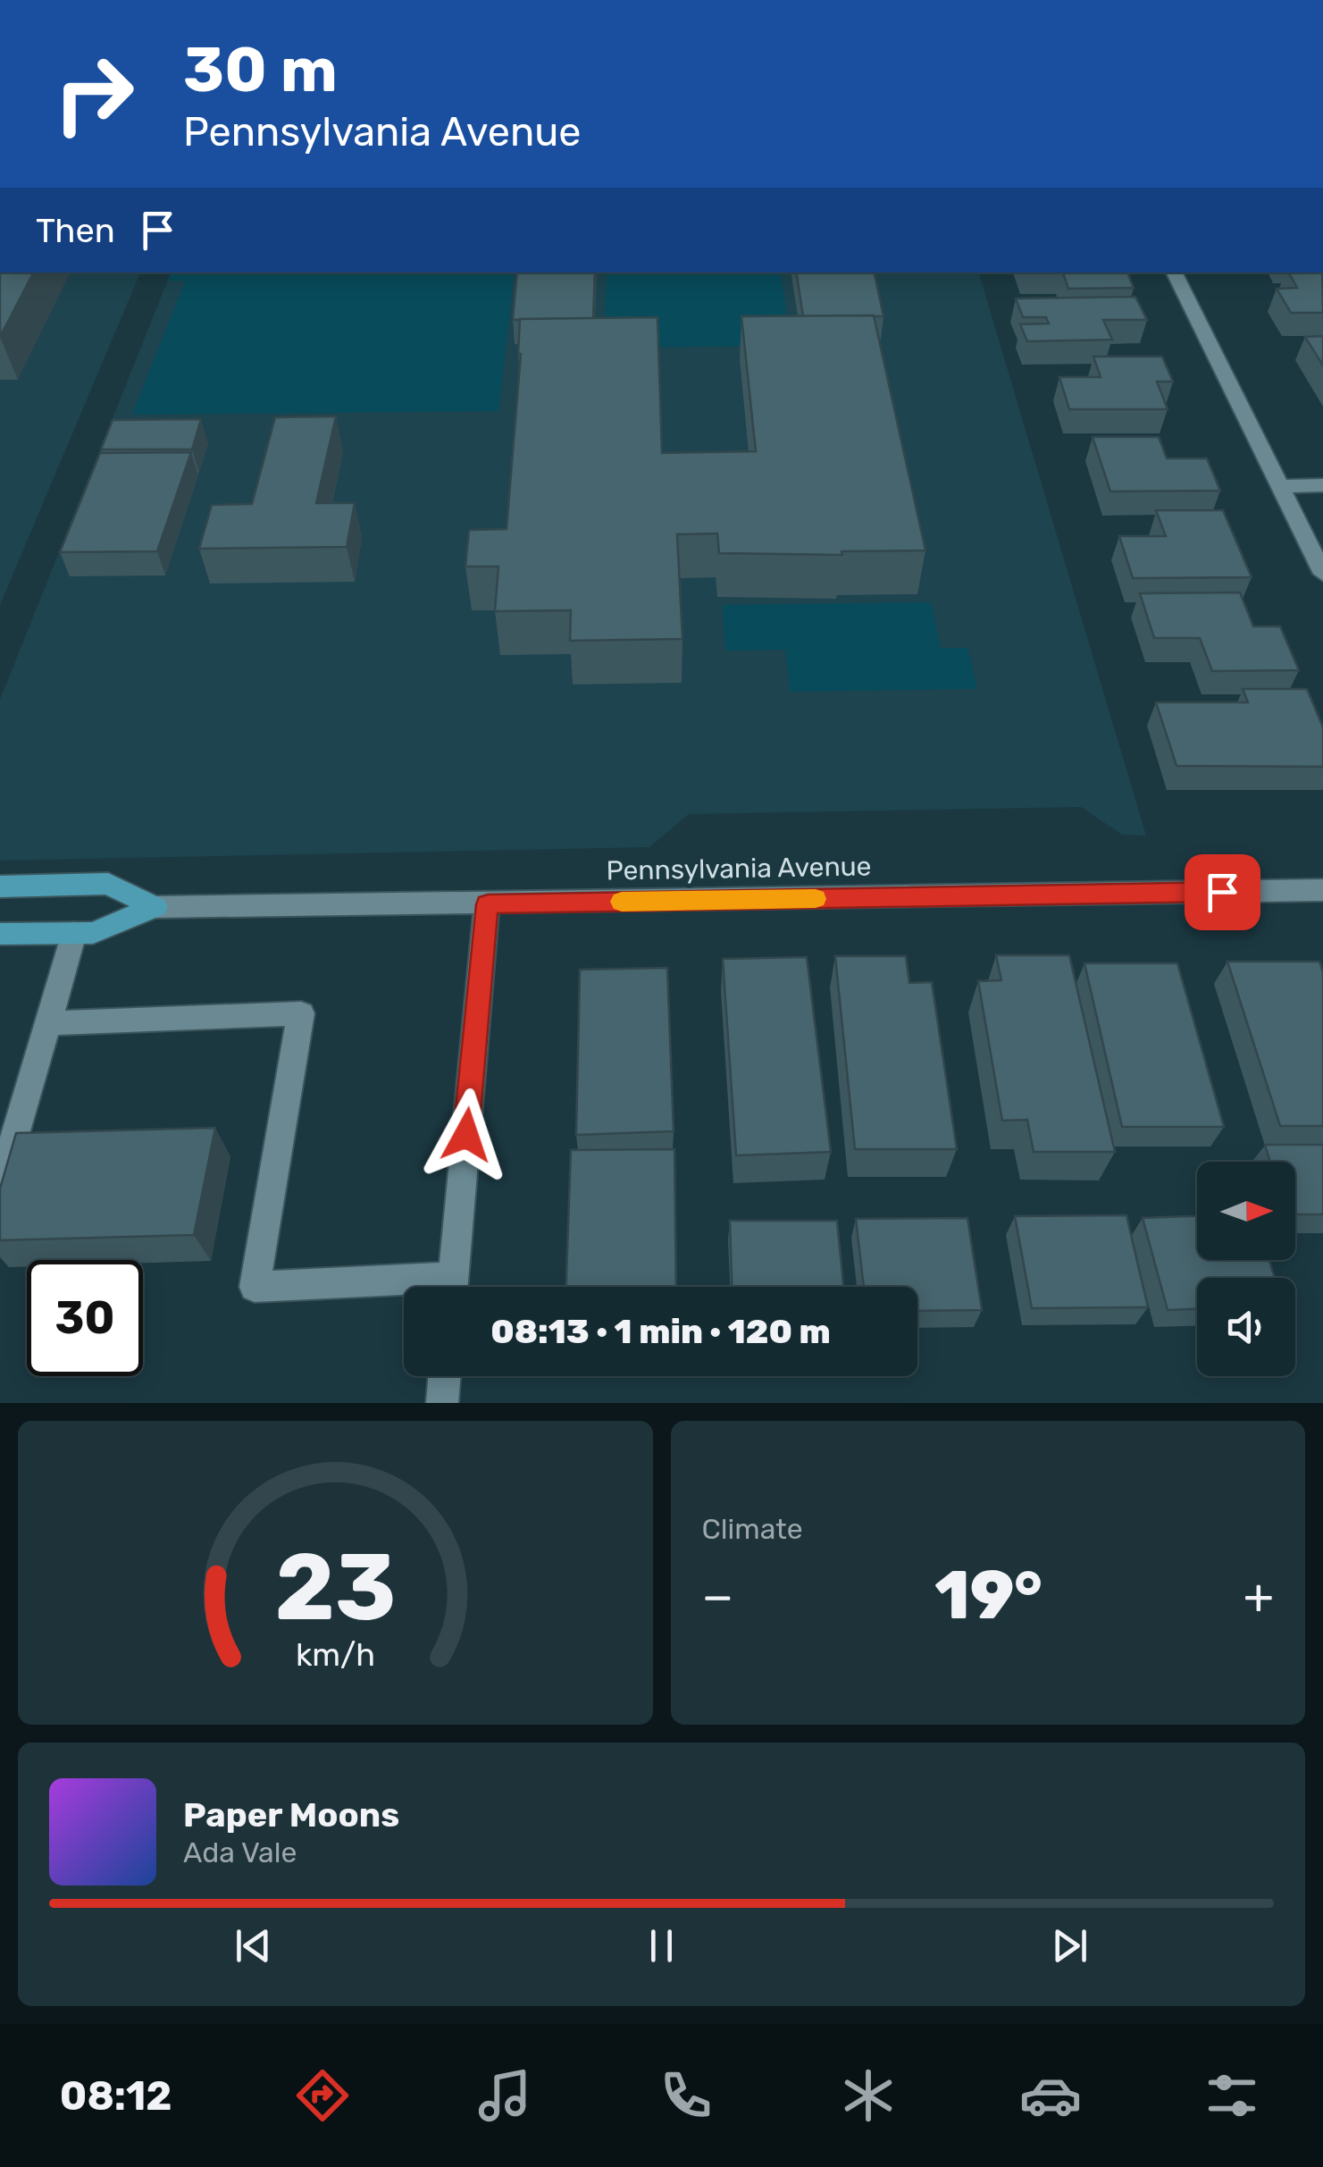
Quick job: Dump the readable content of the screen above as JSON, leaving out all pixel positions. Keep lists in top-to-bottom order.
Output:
{
  "streets": {
    "main road": ["Pennsylvania Avenue"]
  },
  "north": "right",
  "page": {
    "turn": ["30 m", "Pennsylvania Avenue"],
    "then": "Then",
    "limit": "30",
    "trip": "08:13 · 1 min · 120 m",
    "tile": "Climate",
    "heat": ["−", "19°", "+"],
    "song": ["Paper Moons", "Ada Vale"],
    "tabs": "08:12",
    "gauge": ["23", "km/h"]
  }
}
